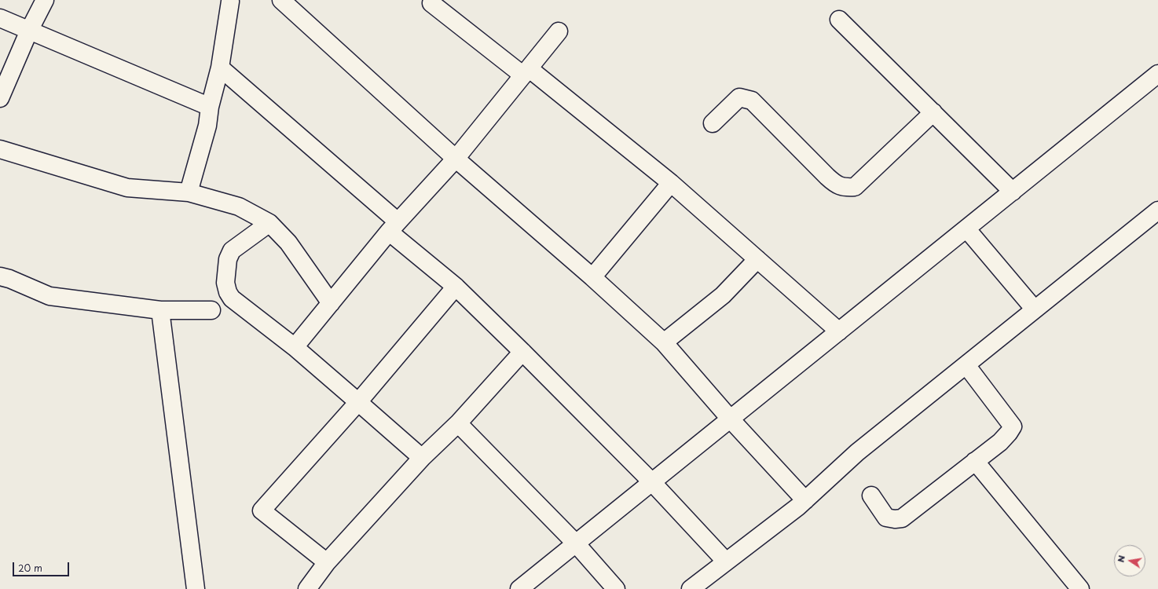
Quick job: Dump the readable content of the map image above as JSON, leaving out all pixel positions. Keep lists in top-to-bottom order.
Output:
{
  "scale_bar": "20 m",
  "north": "left"
}
